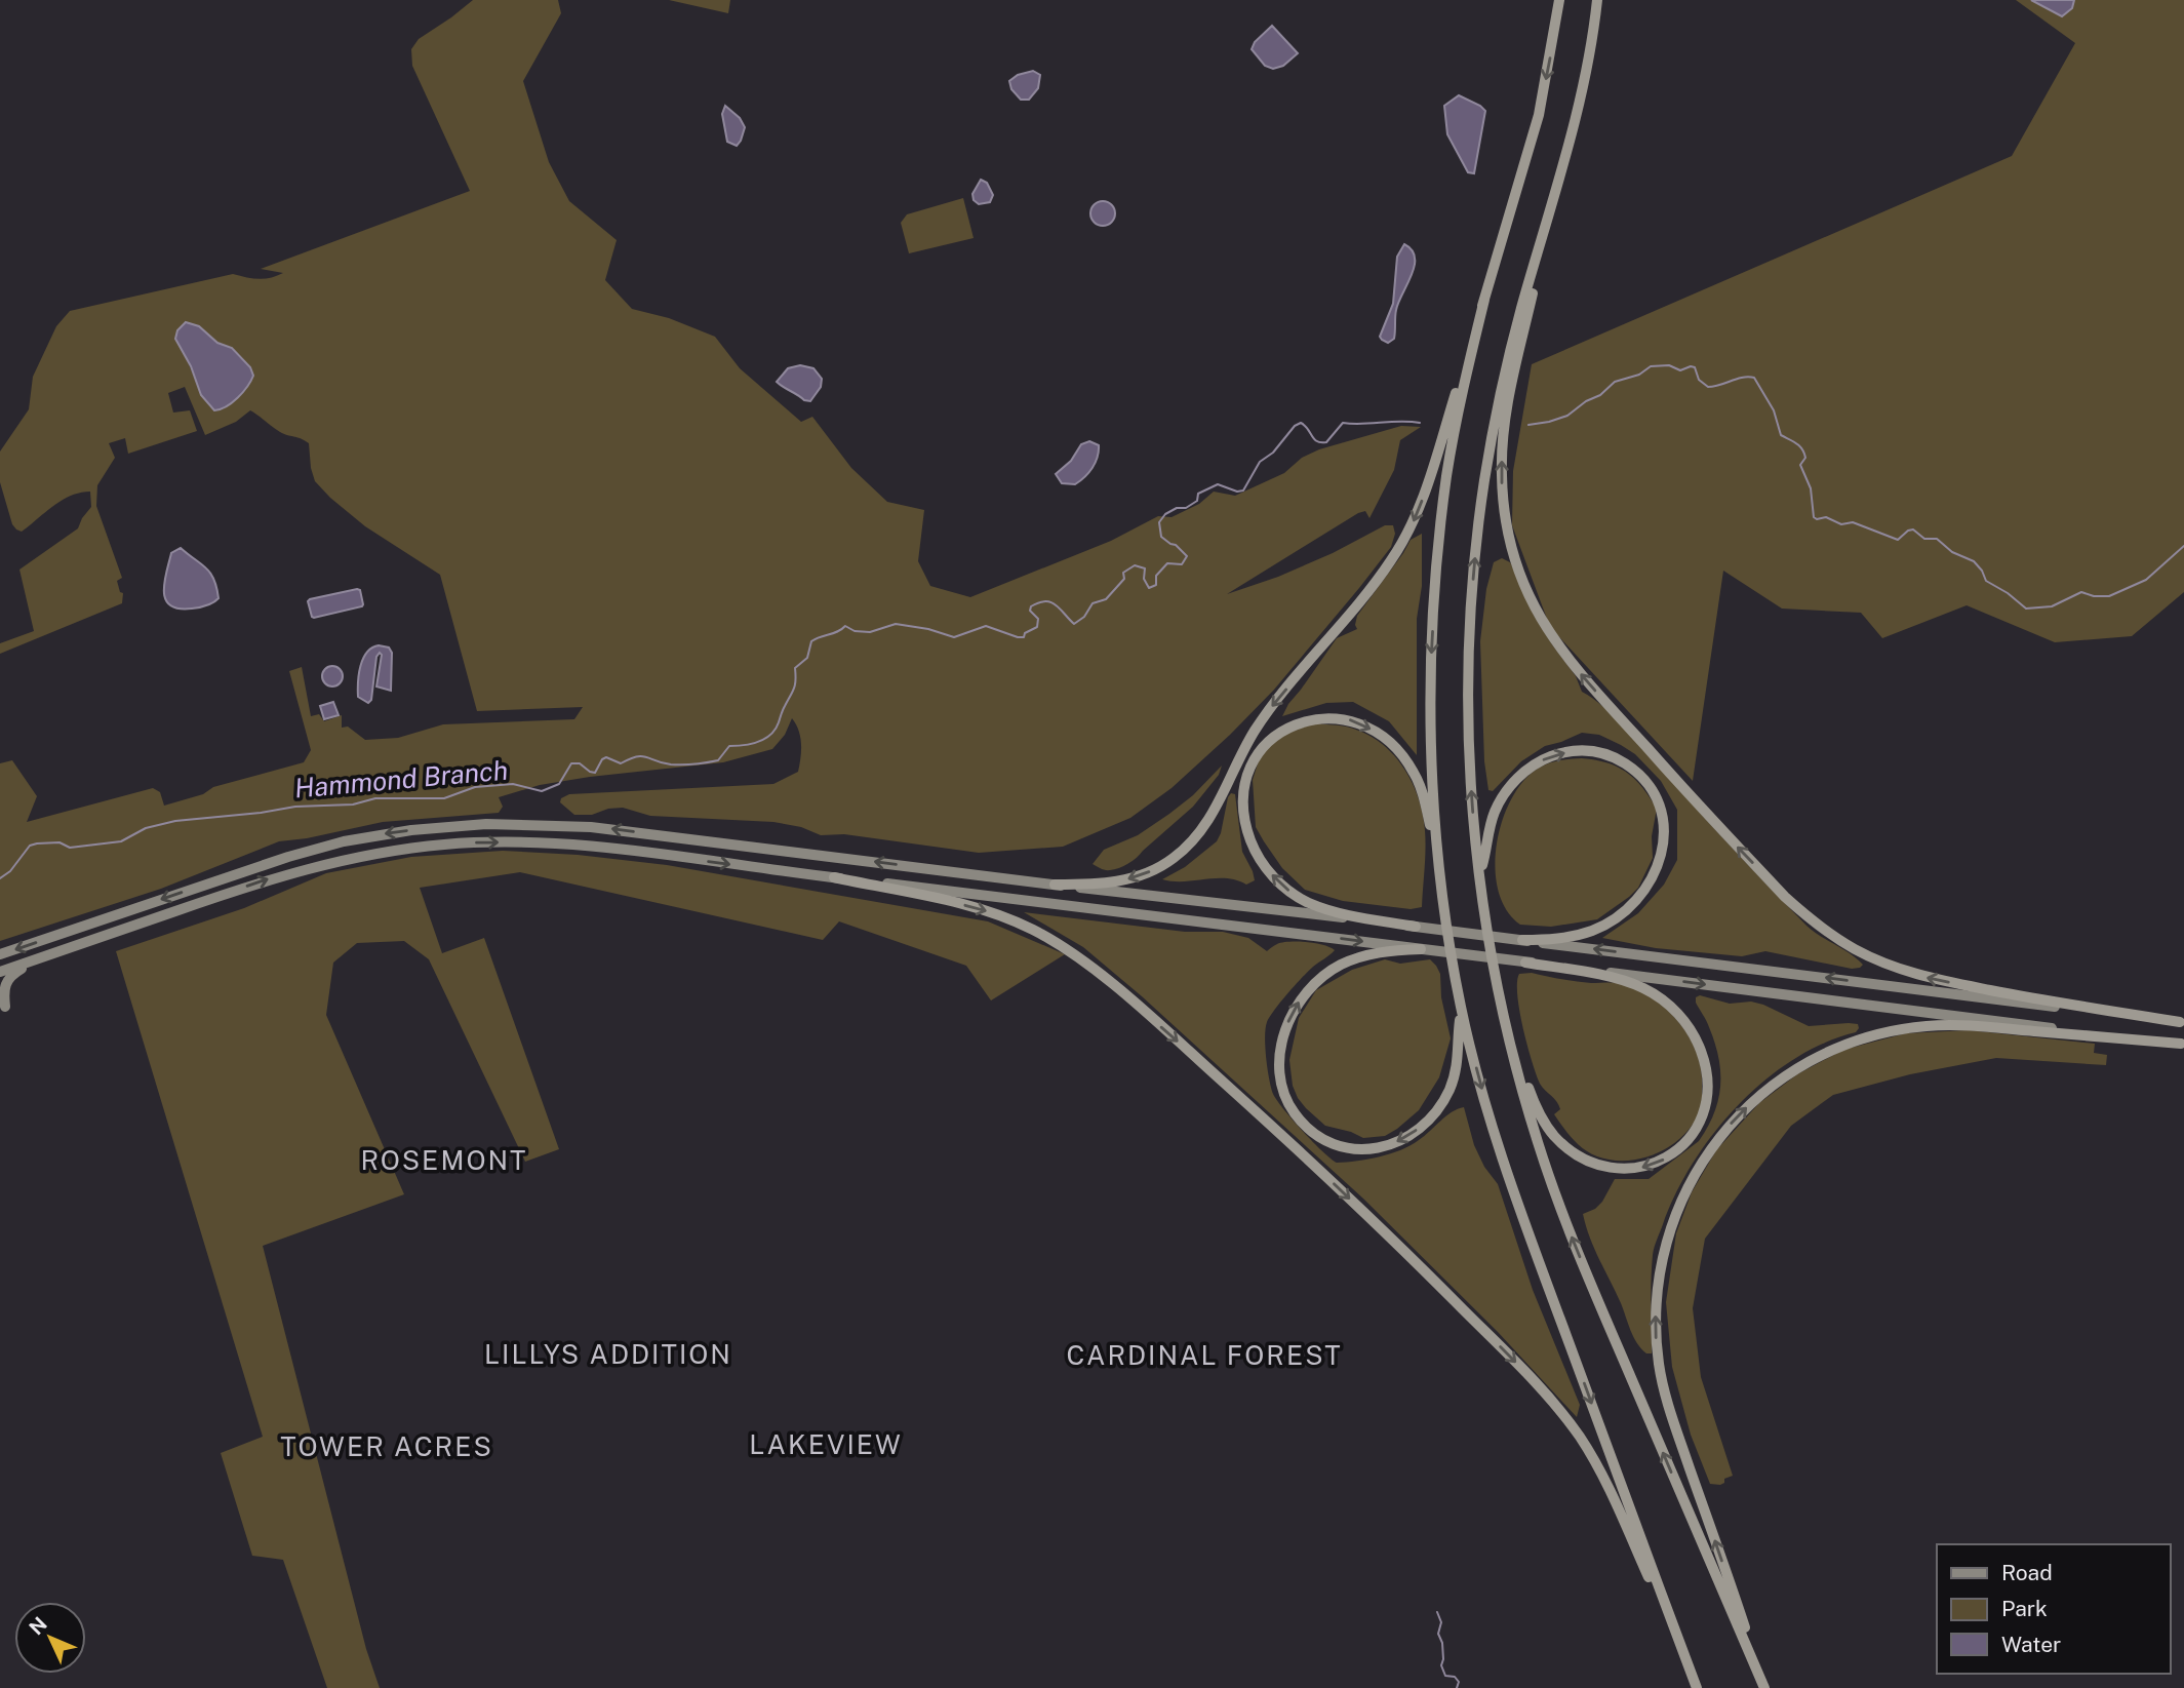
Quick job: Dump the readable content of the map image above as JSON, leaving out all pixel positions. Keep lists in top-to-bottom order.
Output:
{
  "districts": [
    "ROSEMONT",
    "LILLYS ADDITION",
    "CARDINAL FOREST",
    "LAKEVIEW",
    "TOWER ACRES"
  ],
  "water": ["Hammond Branch"],
  "legend": ["Road", "Park", "Water"],
  "north": "top left"
}
